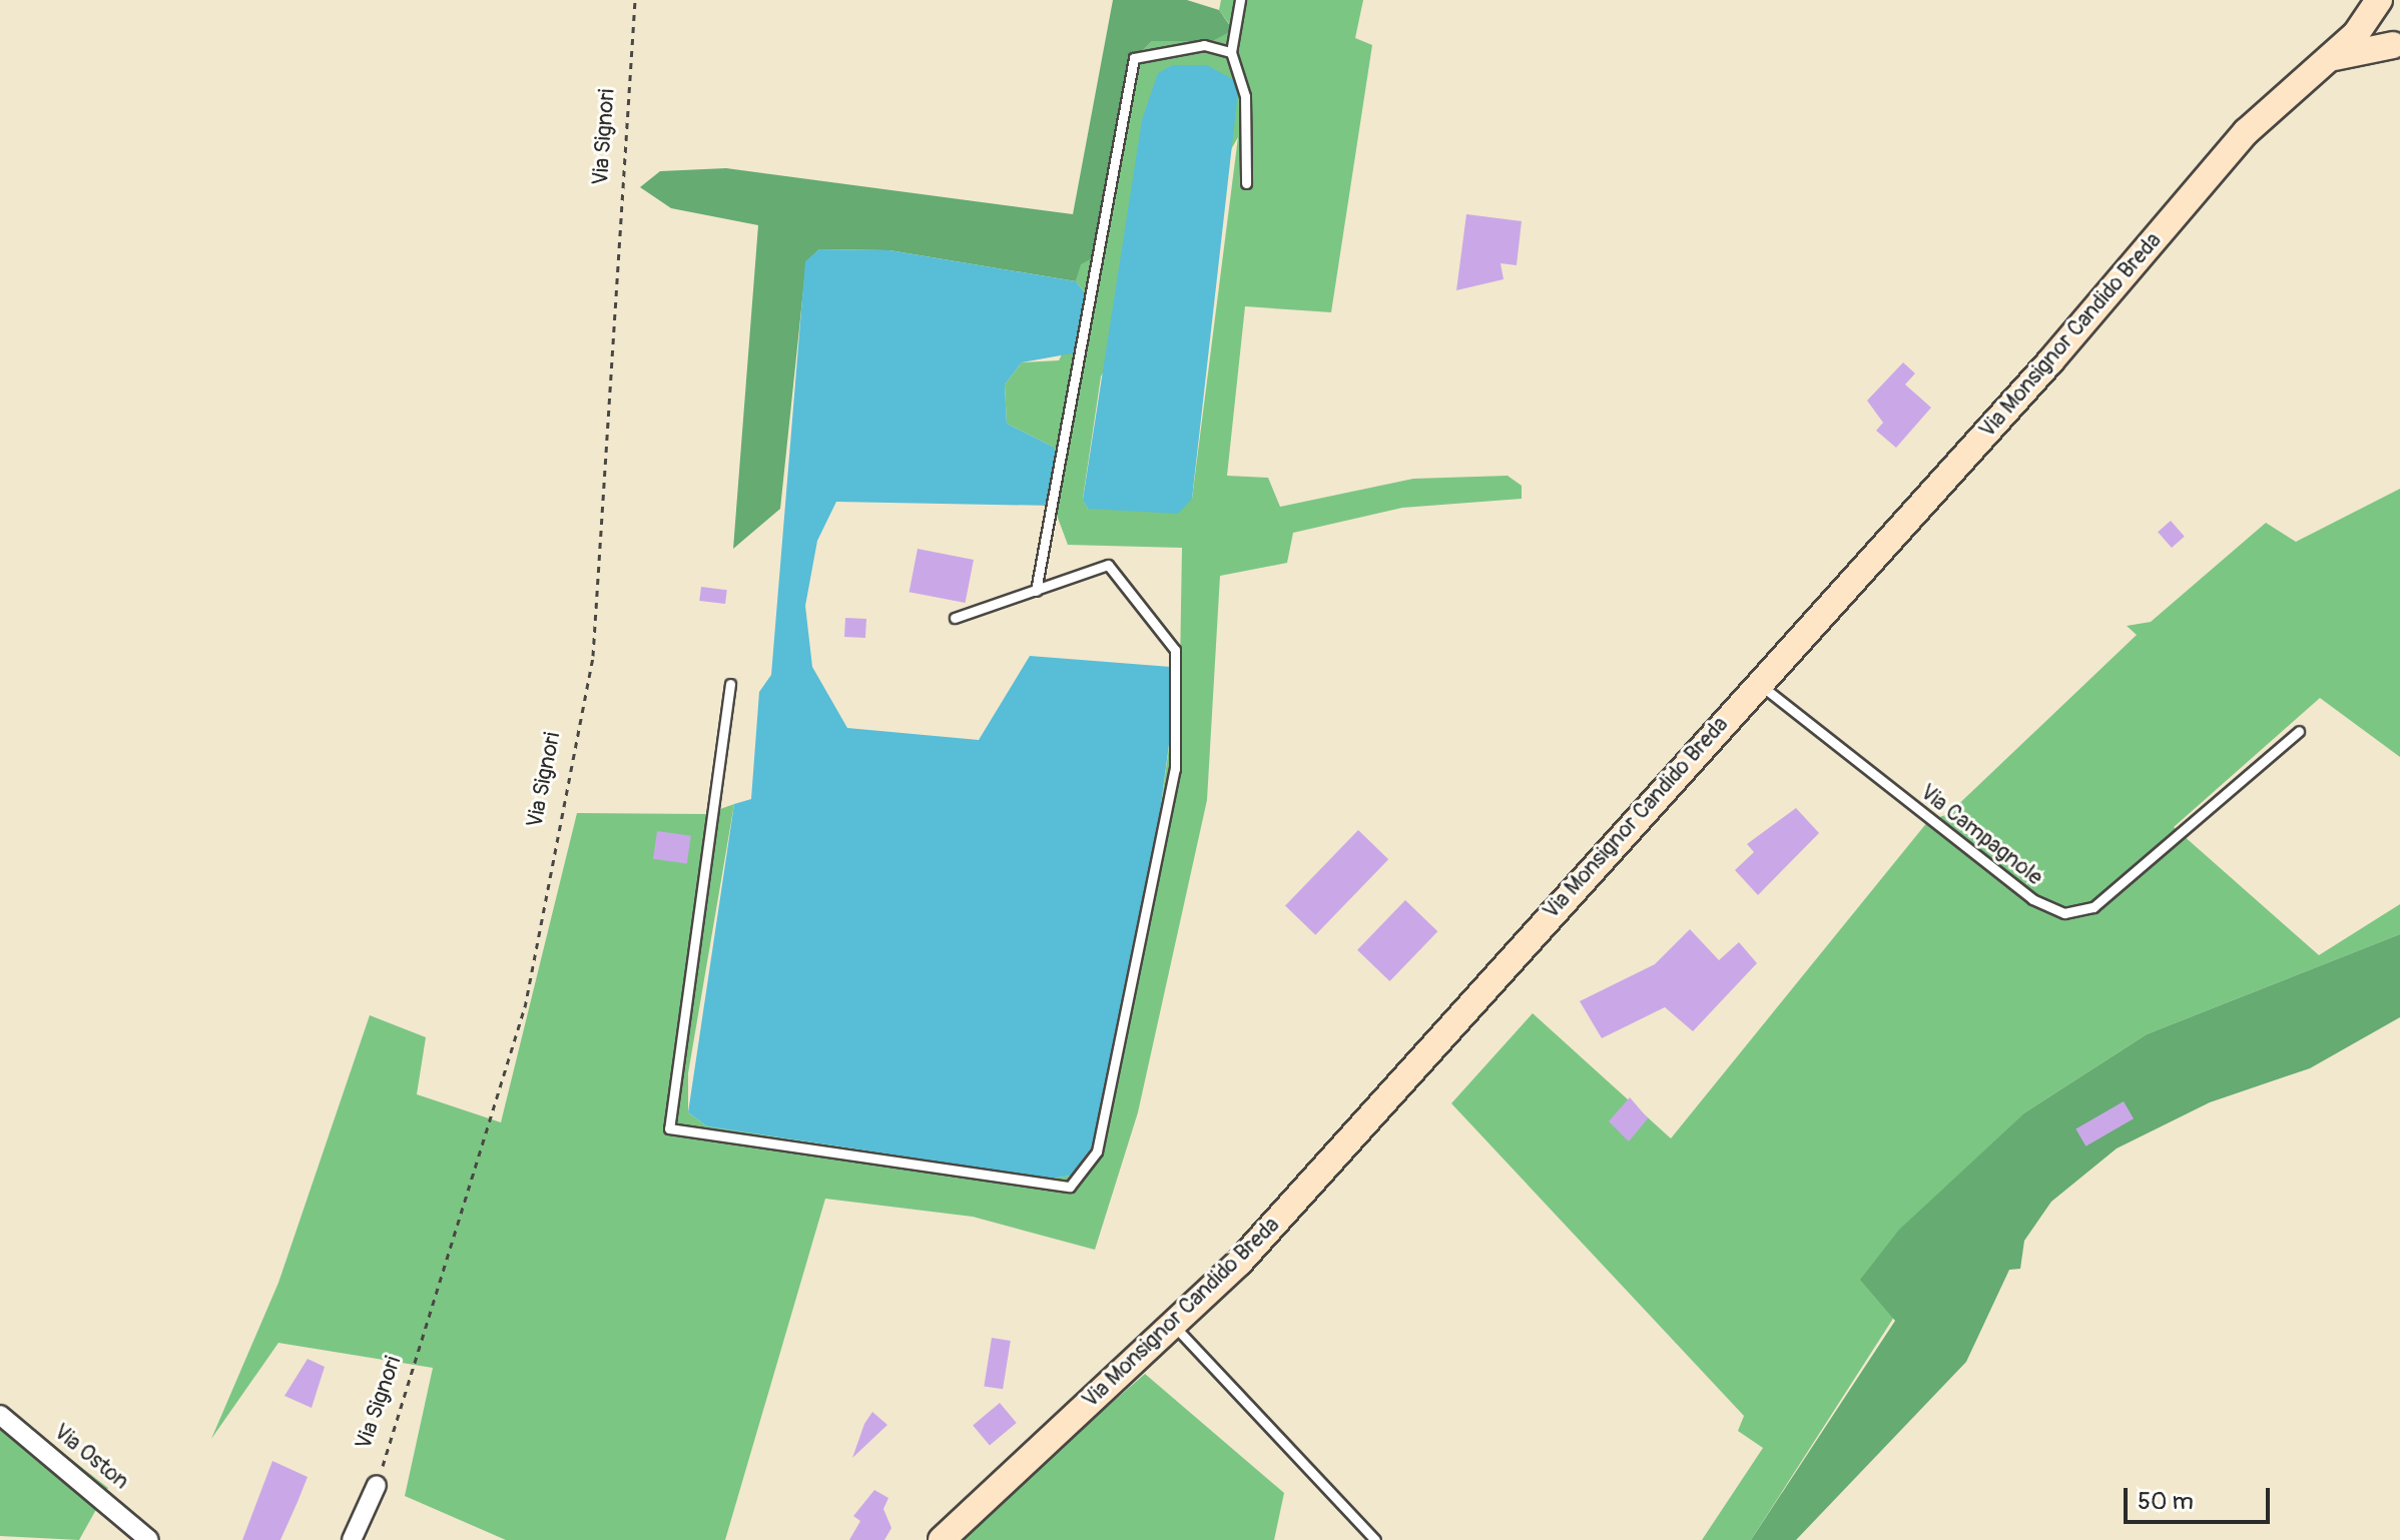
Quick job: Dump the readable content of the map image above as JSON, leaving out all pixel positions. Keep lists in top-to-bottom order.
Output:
{
  "streets": {
    "main road": ["Via Monsignor Candido Breda"],
    "street": ["Via Signori", "Via Oston"],
    "lane": ["Via Campagnole"]
  },
  "crossings": [
    ["Via Monsignor Candido Breda", "Via Campagnole"]
  ],
  "scale_bar": "50 m"
}
